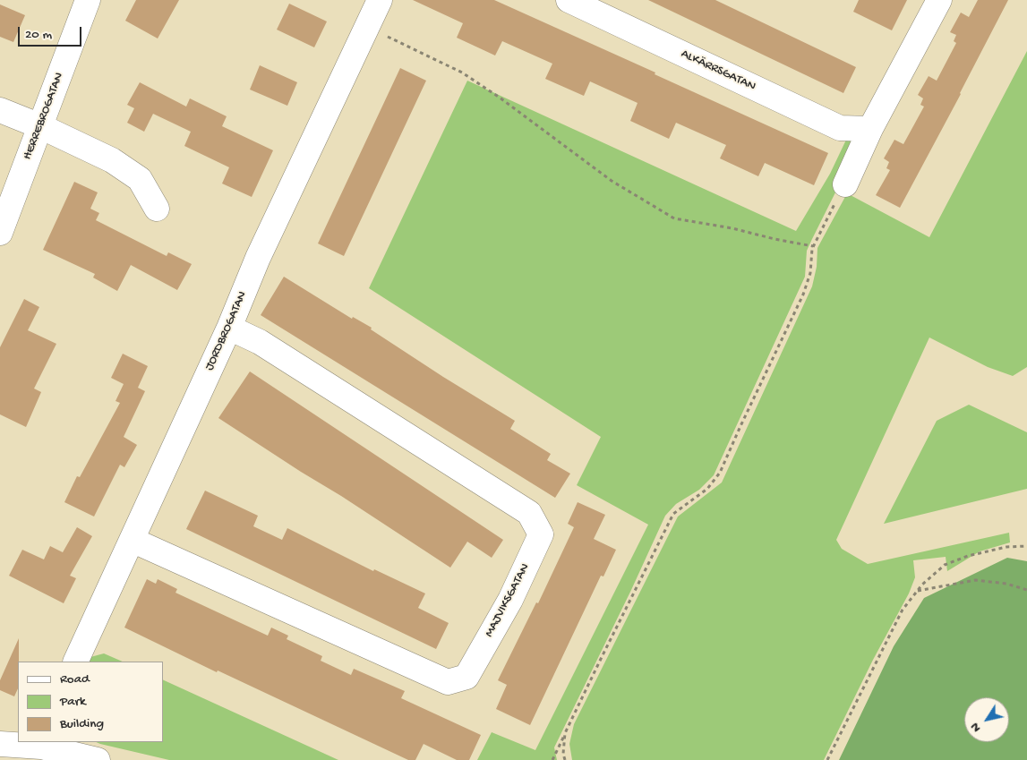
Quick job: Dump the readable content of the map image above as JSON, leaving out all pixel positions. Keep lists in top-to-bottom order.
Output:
{
  "streets": {
    "street": [
      "ALKÄRRSGATAN",
      "HERREBROGATAN",
      "JORDBROGATAN",
      "MAJVIKSGATAN"
    ]
  },
  "crossings": [
    ["JORDBROGATAN", "MAJVIKSGATAN"]
  ],
  "legend": ["Road", "Park", "Building"],
  "scale_bar": "20 m",
  "north": "bottom left"
}
